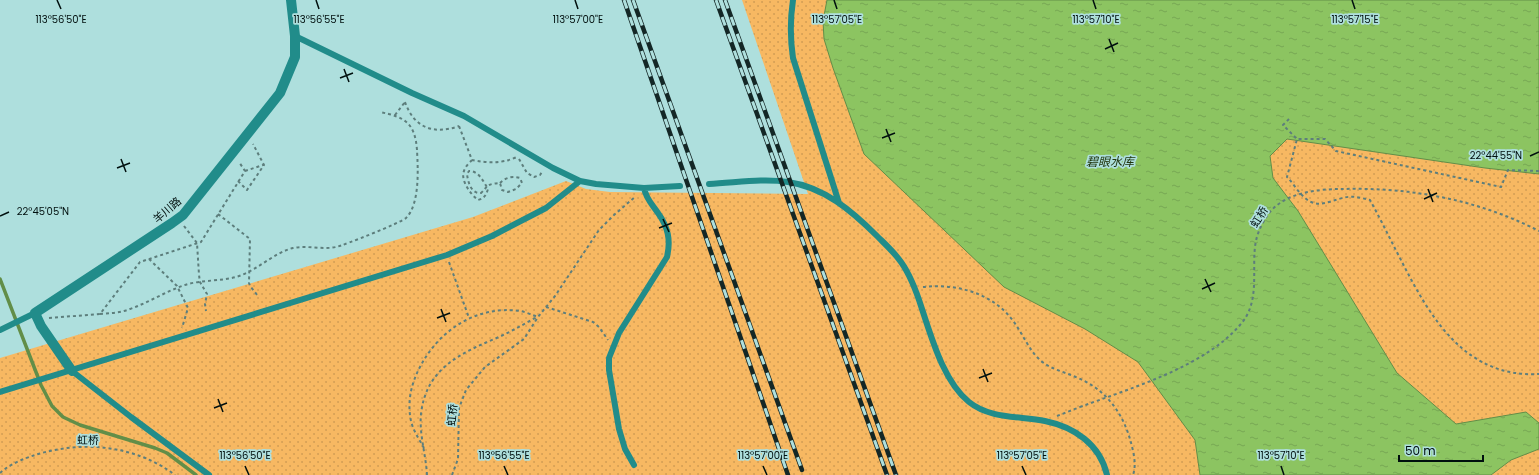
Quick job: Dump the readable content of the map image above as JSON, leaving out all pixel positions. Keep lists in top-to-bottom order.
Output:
{
  "streets": {
    "street": ["羊川路"],
    "path": ["虹桥"]
  },
  "water": ["碧眼水库"],
  "scale_bar": "50 m",
  "coordinates": [
    "113°57'05\"E",
    "113°56'50\"E",
    "113°56'55\"E",
    "113°57'00\"E",
    "113°57'10\"E",
    "113°57'15\"E",
    "22°44'55\"N",
    "22°45'05\"N"
  ]
}
